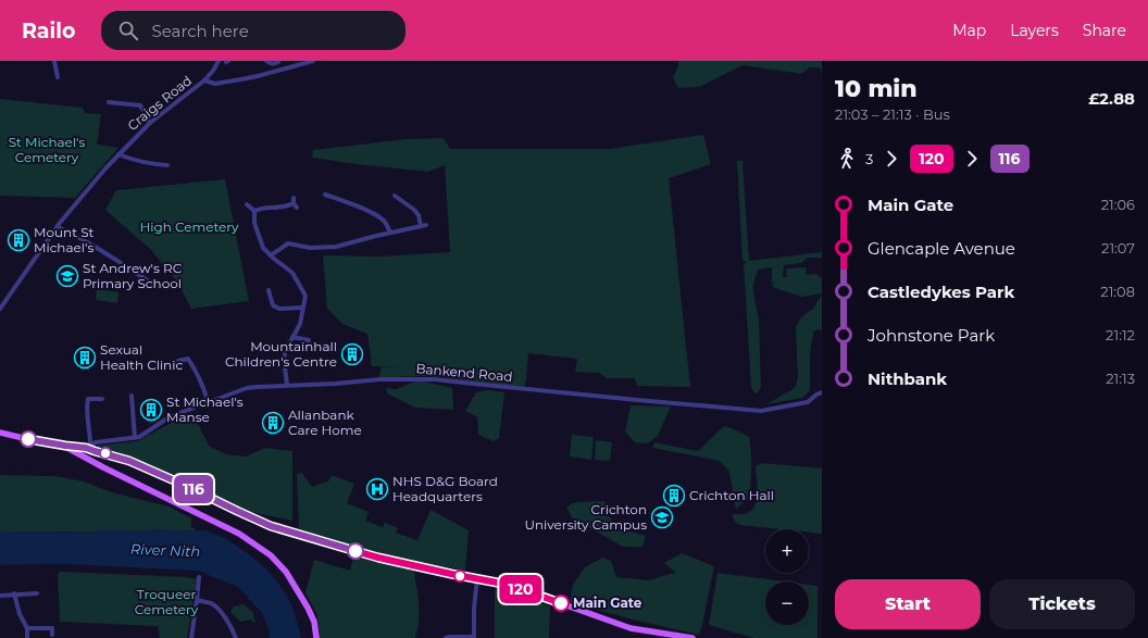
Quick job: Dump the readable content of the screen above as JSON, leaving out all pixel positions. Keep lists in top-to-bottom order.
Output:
{
  "streets": {
    "street": ["Craigs Road", "Bankend Road"]
  },
  "water": ["River Nith"],
  "parks": ["St Michael's Cemetery", "High Cemetery", "Troqueer Cemetery"],
  "places": {
    "building": [
      "Mount St Michael's",
      "Mountainhall Children's Centre",
      "Sexual Health Clinic",
      "St Michael's Manse",
      "Allanbank Care Home",
      "Crichton Hall"
    ],
    "school or university": ["St Andrew's RC Primary School", "Crichton University Campus"],
    "hospital": ["NHS D&G Board Headquarters"],
    "other": ["Main Gate"]
  },
  "lines": ["bus line 116", "bus line 120"],
  "page": {
    "header": "Railo",
    "search": "Search here",
    "nav": ["Map", "Layers", "Share"],
    "on_map": ["120", "116"],
    "heading": ["10 min", "21:03 – 21:13 · Bus", "£2.88"],
    "legs": ["3", "120", "116"],
    "list": [
      {
        "name": "Main Gate",
        "value": "21:06"
      },
      {
        "name": "Glencaple Avenue",
        "value": "21:07"
      },
      {
        "name": "Castledykes Park",
        "value": "21:08"
      },
      {
        "name": "Johnstone Park",
        "value": "21:12"
      },
      {
        "name": "Nithbank",
        "value": "21:13"
      }
    ],
    "map_buttons": ["+", "−"],
    "buttons": ["Start", "Tickets"]
  }
}
